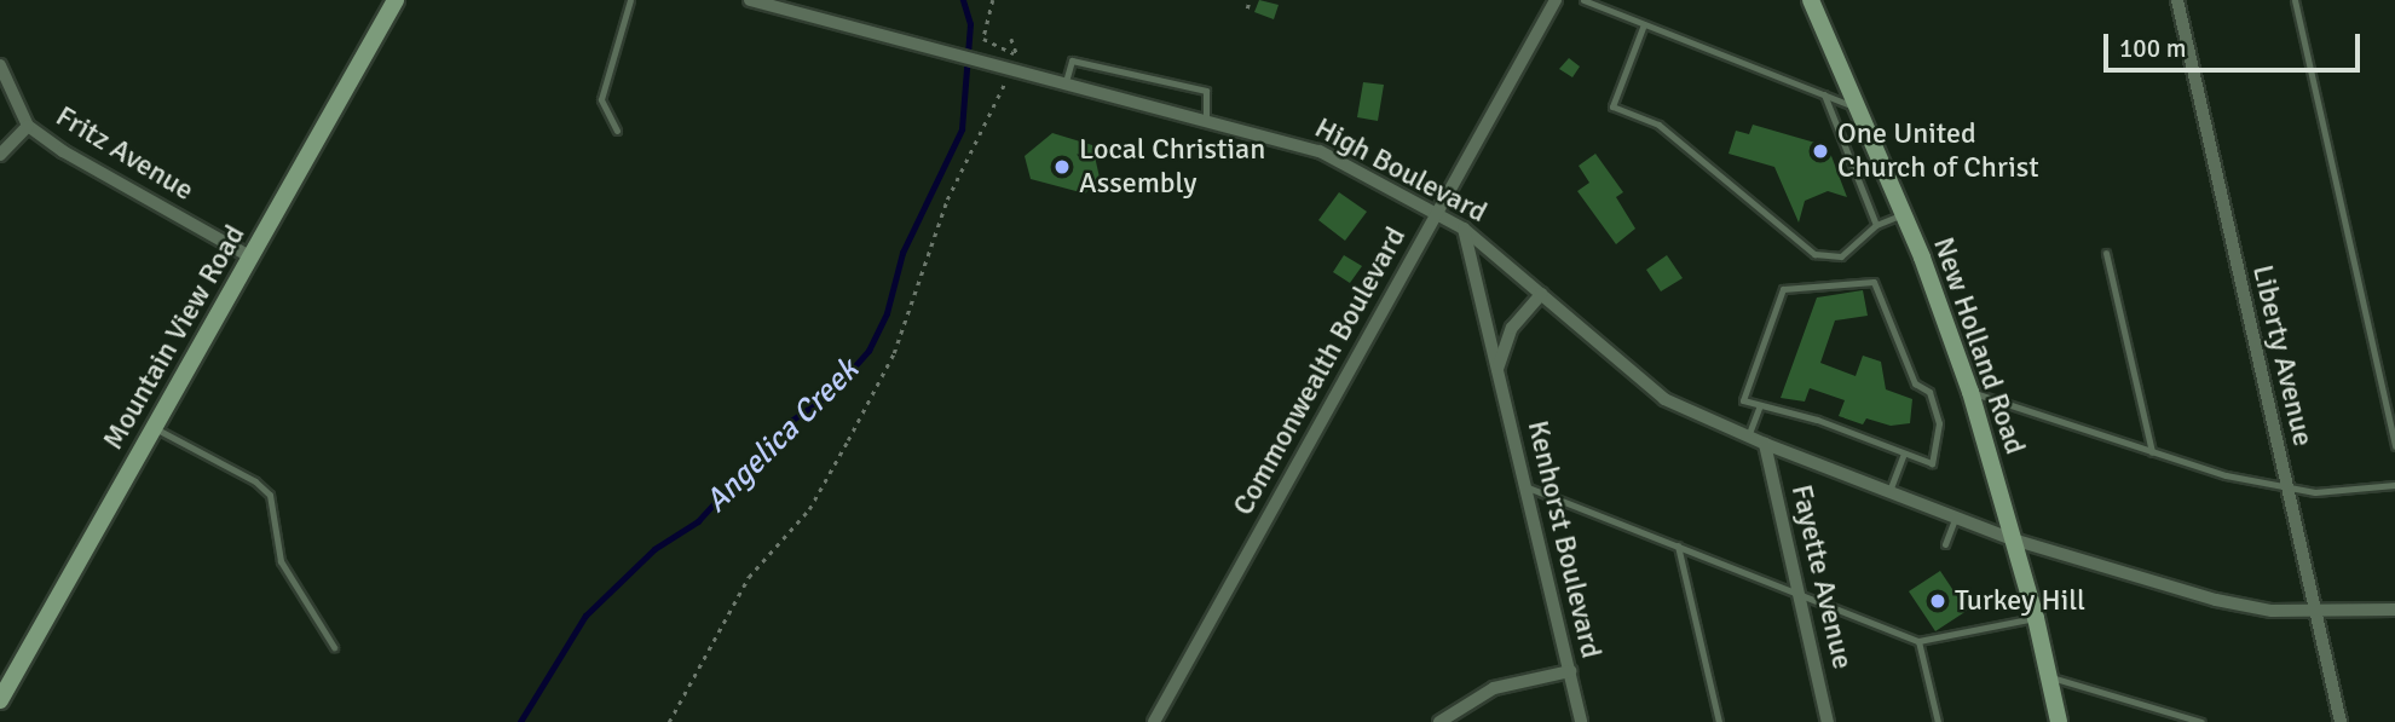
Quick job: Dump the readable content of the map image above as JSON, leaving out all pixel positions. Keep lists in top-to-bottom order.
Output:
{
  "streets": {
    "street": [
      "Fritz Avenue",
      "High Boulevard",
      "Mountain View Road",
      "New Holland Road",
      "Liberty Avenue",
      "Commonwealth Boulevard",
      "Kenhorst Boulevard",
      "Fayette Avenue"
    ]
  },
  "crossings": [
    ["Fritz Avenue", "Mountain View Road"],
    ["High Boulevard", "New Holland Road"],
    ["High Boulevard", "Liberty Avenue"],
    ["High Boulevard", "Commonwealth Boulevard"],
    ["High Boulevard", "Kenhorst Boulevard"],
    ["High Boulevard", "Fayette Avenue"]
  ],
  "water": ["Angelica Creek"],
  "places": ["One United Church of Christ", "Local Christian Assembly", "Turkey Hill"],
  "scale_bar": "100 m"
}
